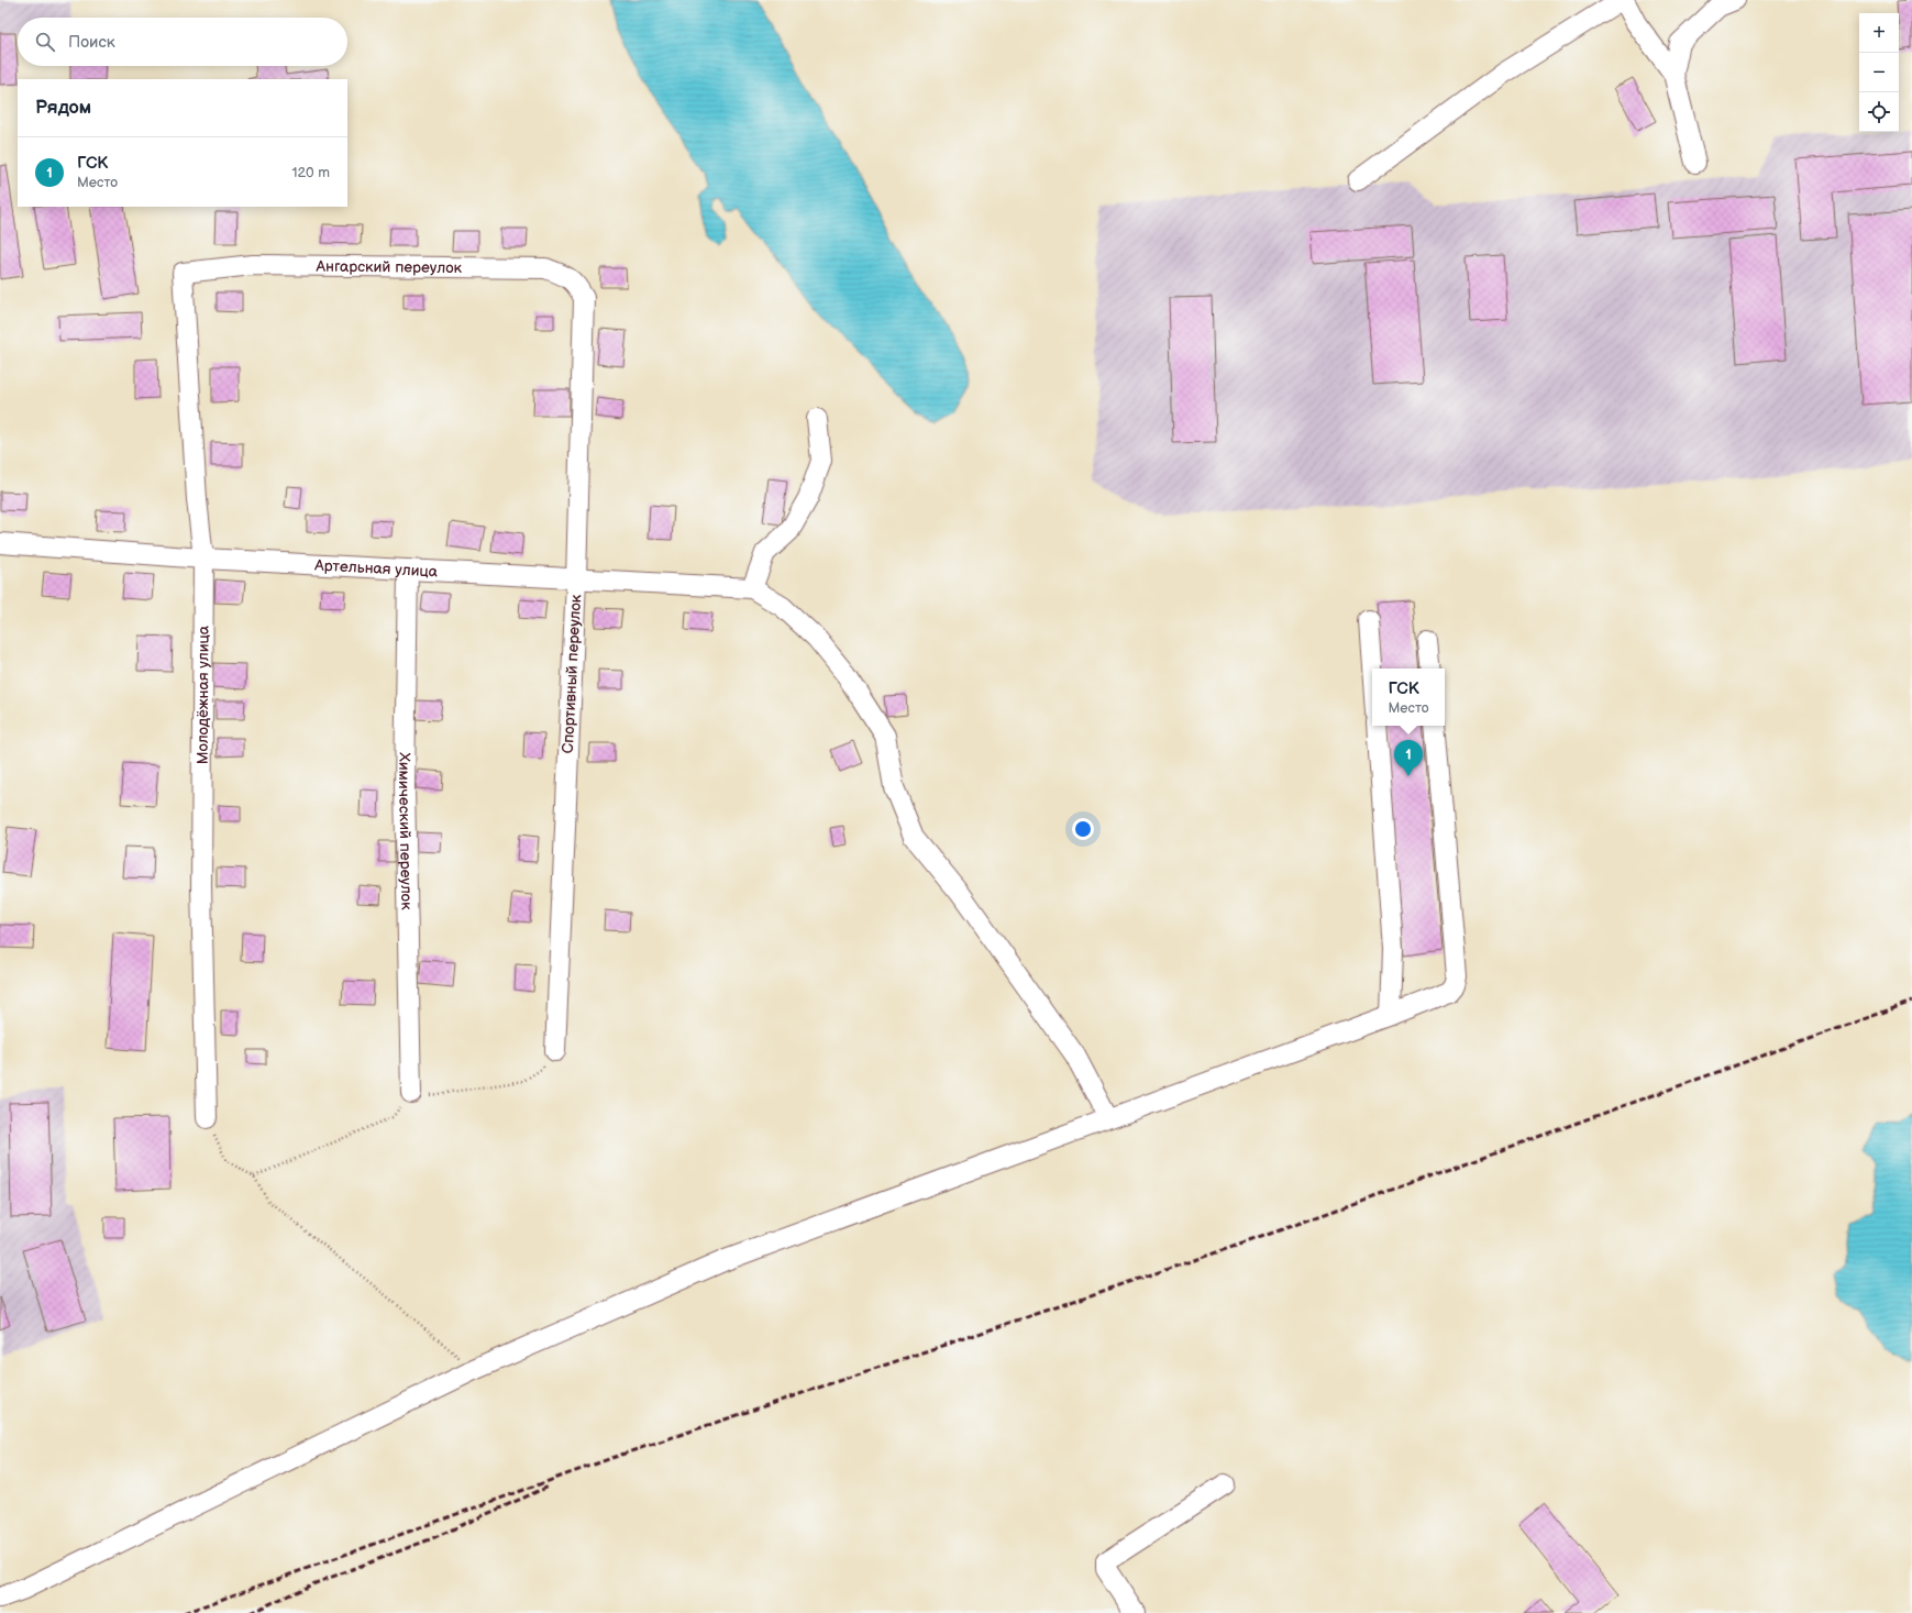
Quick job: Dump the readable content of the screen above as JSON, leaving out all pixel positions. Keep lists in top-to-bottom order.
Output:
{
  "streets": {
    "street": [
      "Ангарский переулок",
      "Артельная улица",
      "Спортивный переулок",
      "Молодёжная улица",
      "Химический переулок"
    ]
  },
  "crossings": [
    ["Ангарский переулок", "Спортивный переулок"],
    ["Ангарский переулок", "Молодёжная улица"],
    ["Артельная улица", "Спортивный переулок"],
    ["Артельная улица", "Молодёжная улица"],
    ["Артельная улица", "Химический переулок"]
  ],
  "page": {
    "map_buttons": ["+", "−"],
    "search": "Поиск",
    "heading": "Рядом",
    "list": [
      {
        "mark": "1",
        "name": "ГСК",
        "note": "Место",
        "value": "120 m"
      }
    ],
    "popup": ["ГСК", "Место"],
    "pins": "1"
  }
}
